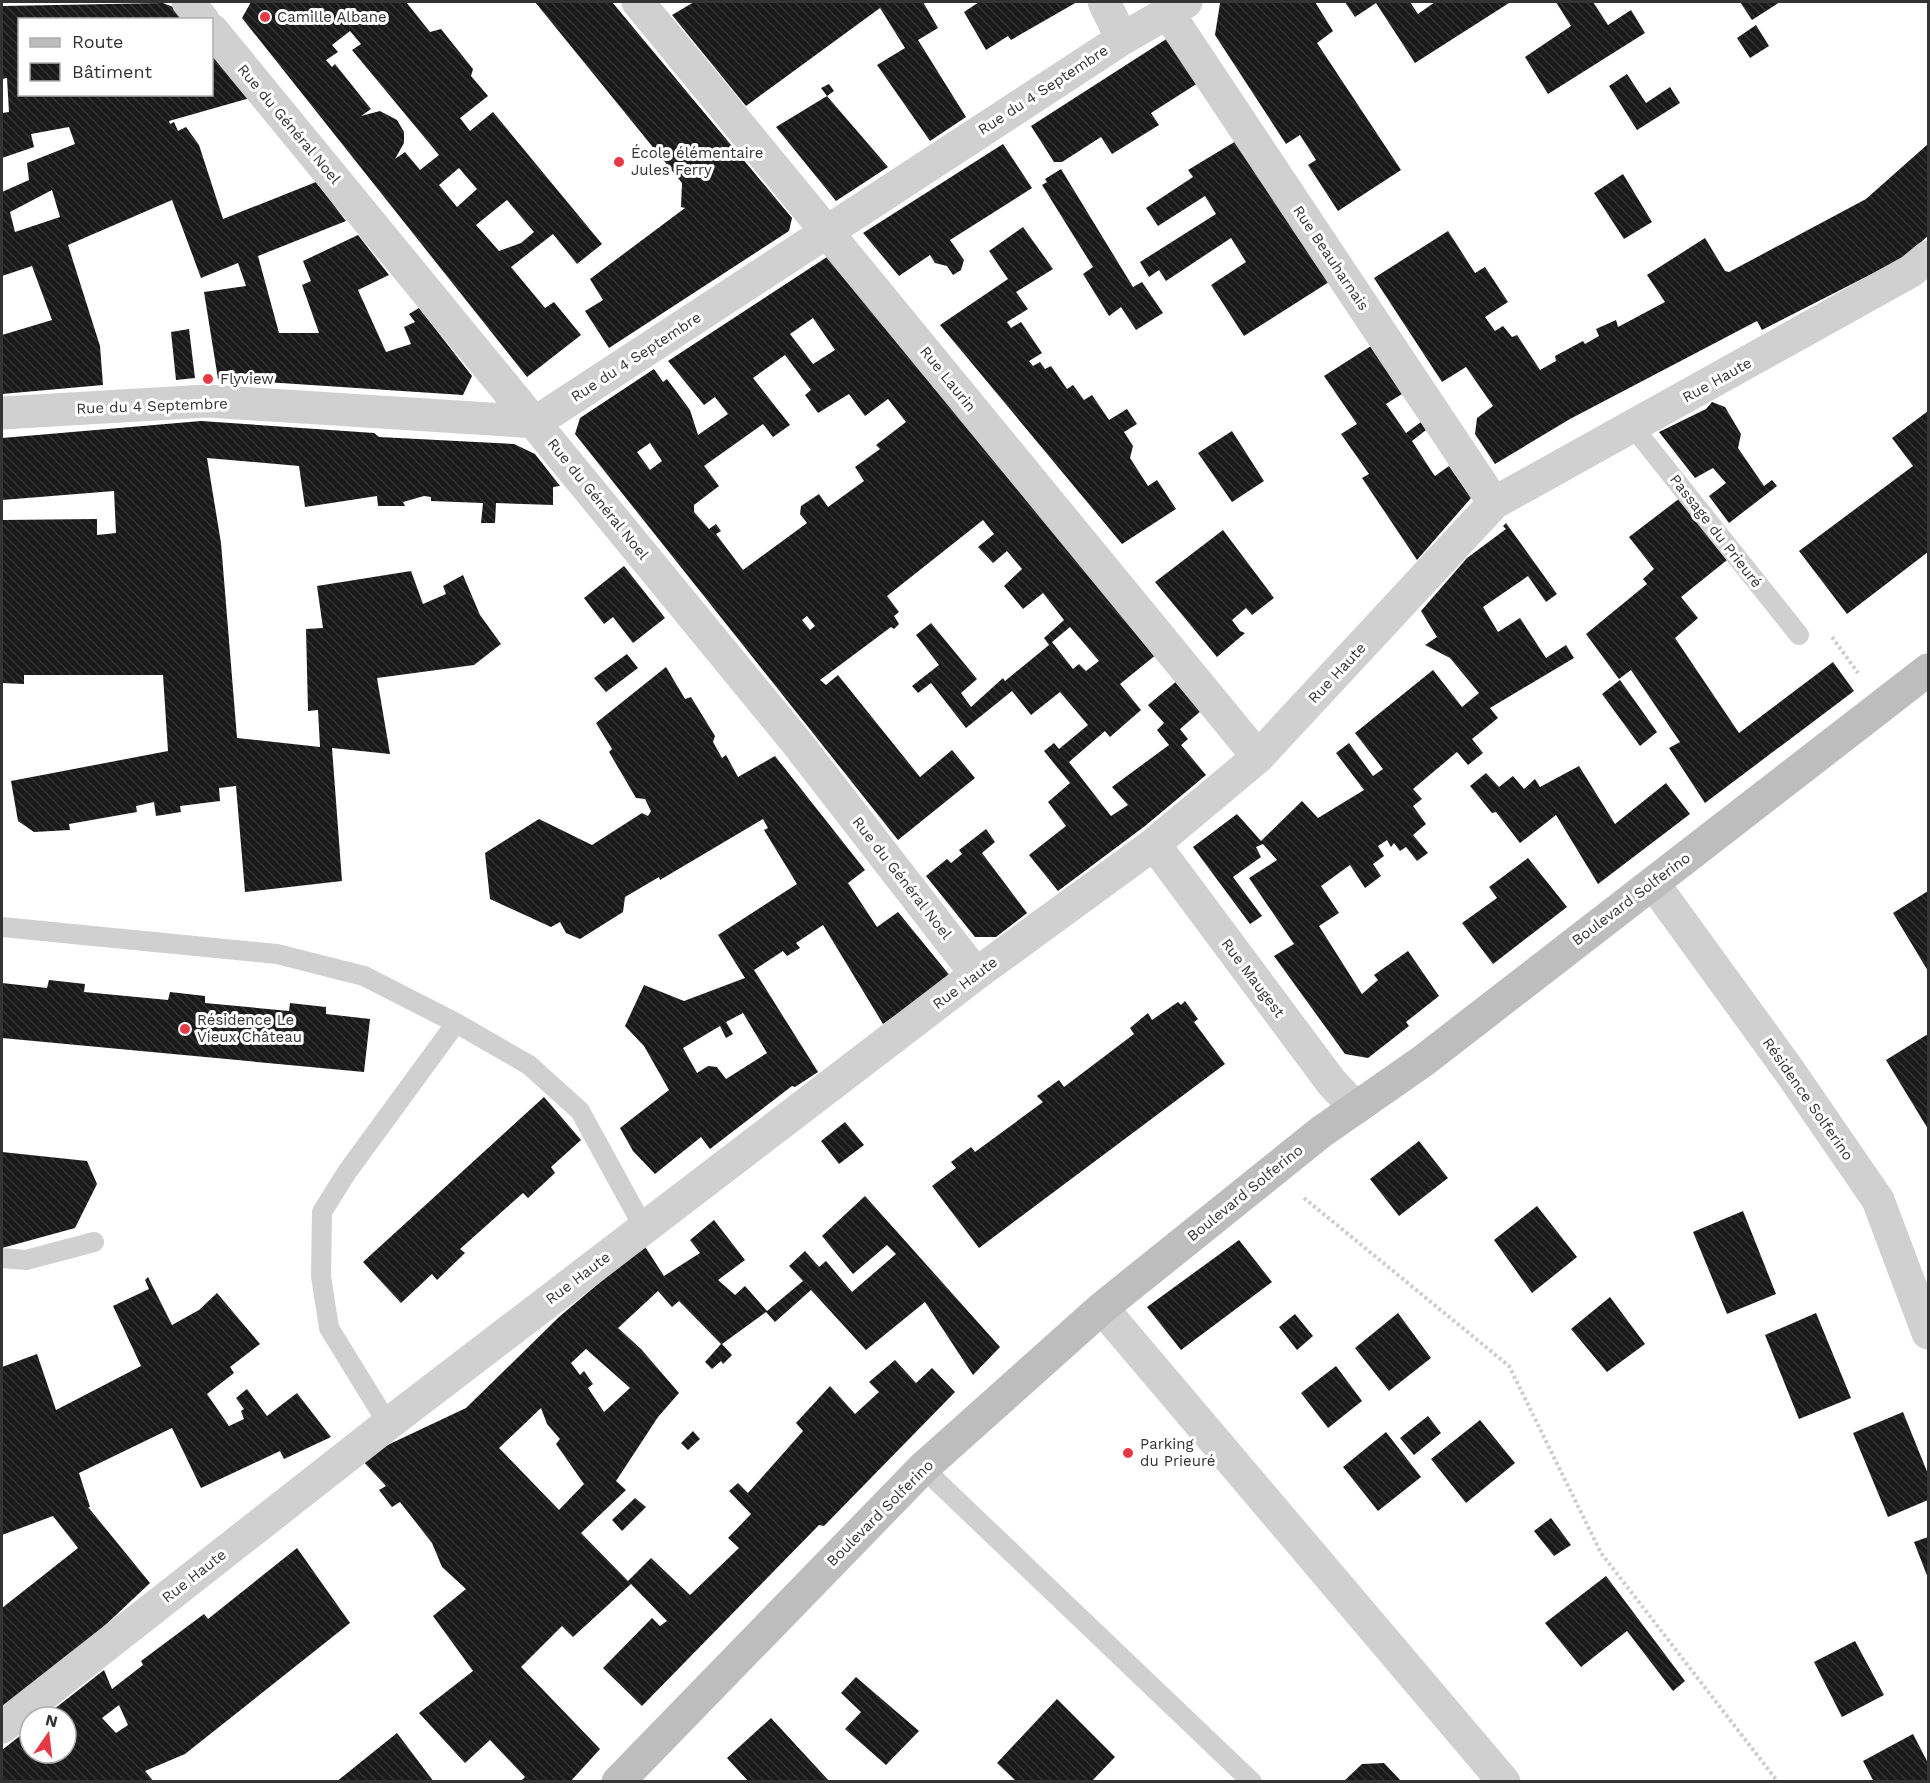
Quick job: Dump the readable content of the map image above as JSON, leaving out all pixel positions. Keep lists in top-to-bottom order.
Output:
{
  "streets": {
    "main road": ["Boulevard Solferino"],
    "street": [
      "Rue du 4 Septembre",
      "Rue du Général Noel",
      "Rue Beauharnais",
      "Rue Laurin",
      "Rue Haute",
      "Rue Maugest",
      "Résidence Solferino"
    ],
    "lane": ["Passage du Prieuré"]
  },
  "crossings": [
    ["Rue du 4 Septembre", "Rue du Général Noel"],
    ["Rue du 4 Septembre", "Rue Beauharnais"],
    ["Rue du 4 Septembre", "Rue Laurin"],
    ["Rue du Général Noel", "Rue Haute"],
    ["Rue Beauharnais", "Rue Haute"],
    ["Rue Laurin", "Rue Haute"],
    ["Rue Haute", "Passage du Prieuré"],
    ["Rue Haute", "Rue Maugest"],
    ["Boulevard Solferino", "Rue Maugest"],
    ["Boulevard Solferino", "Résidence Solferino"]
  ],
  "places": [
    "Camille Albane",
    "École élémentaire Jules Ferry",
    "Flyview",
    "Résidence Le Vieux Château",
    "Parking du Prieuré"
  ],
  "legend": ["Route", "Bâtiment"],
  "north": "top"
}
